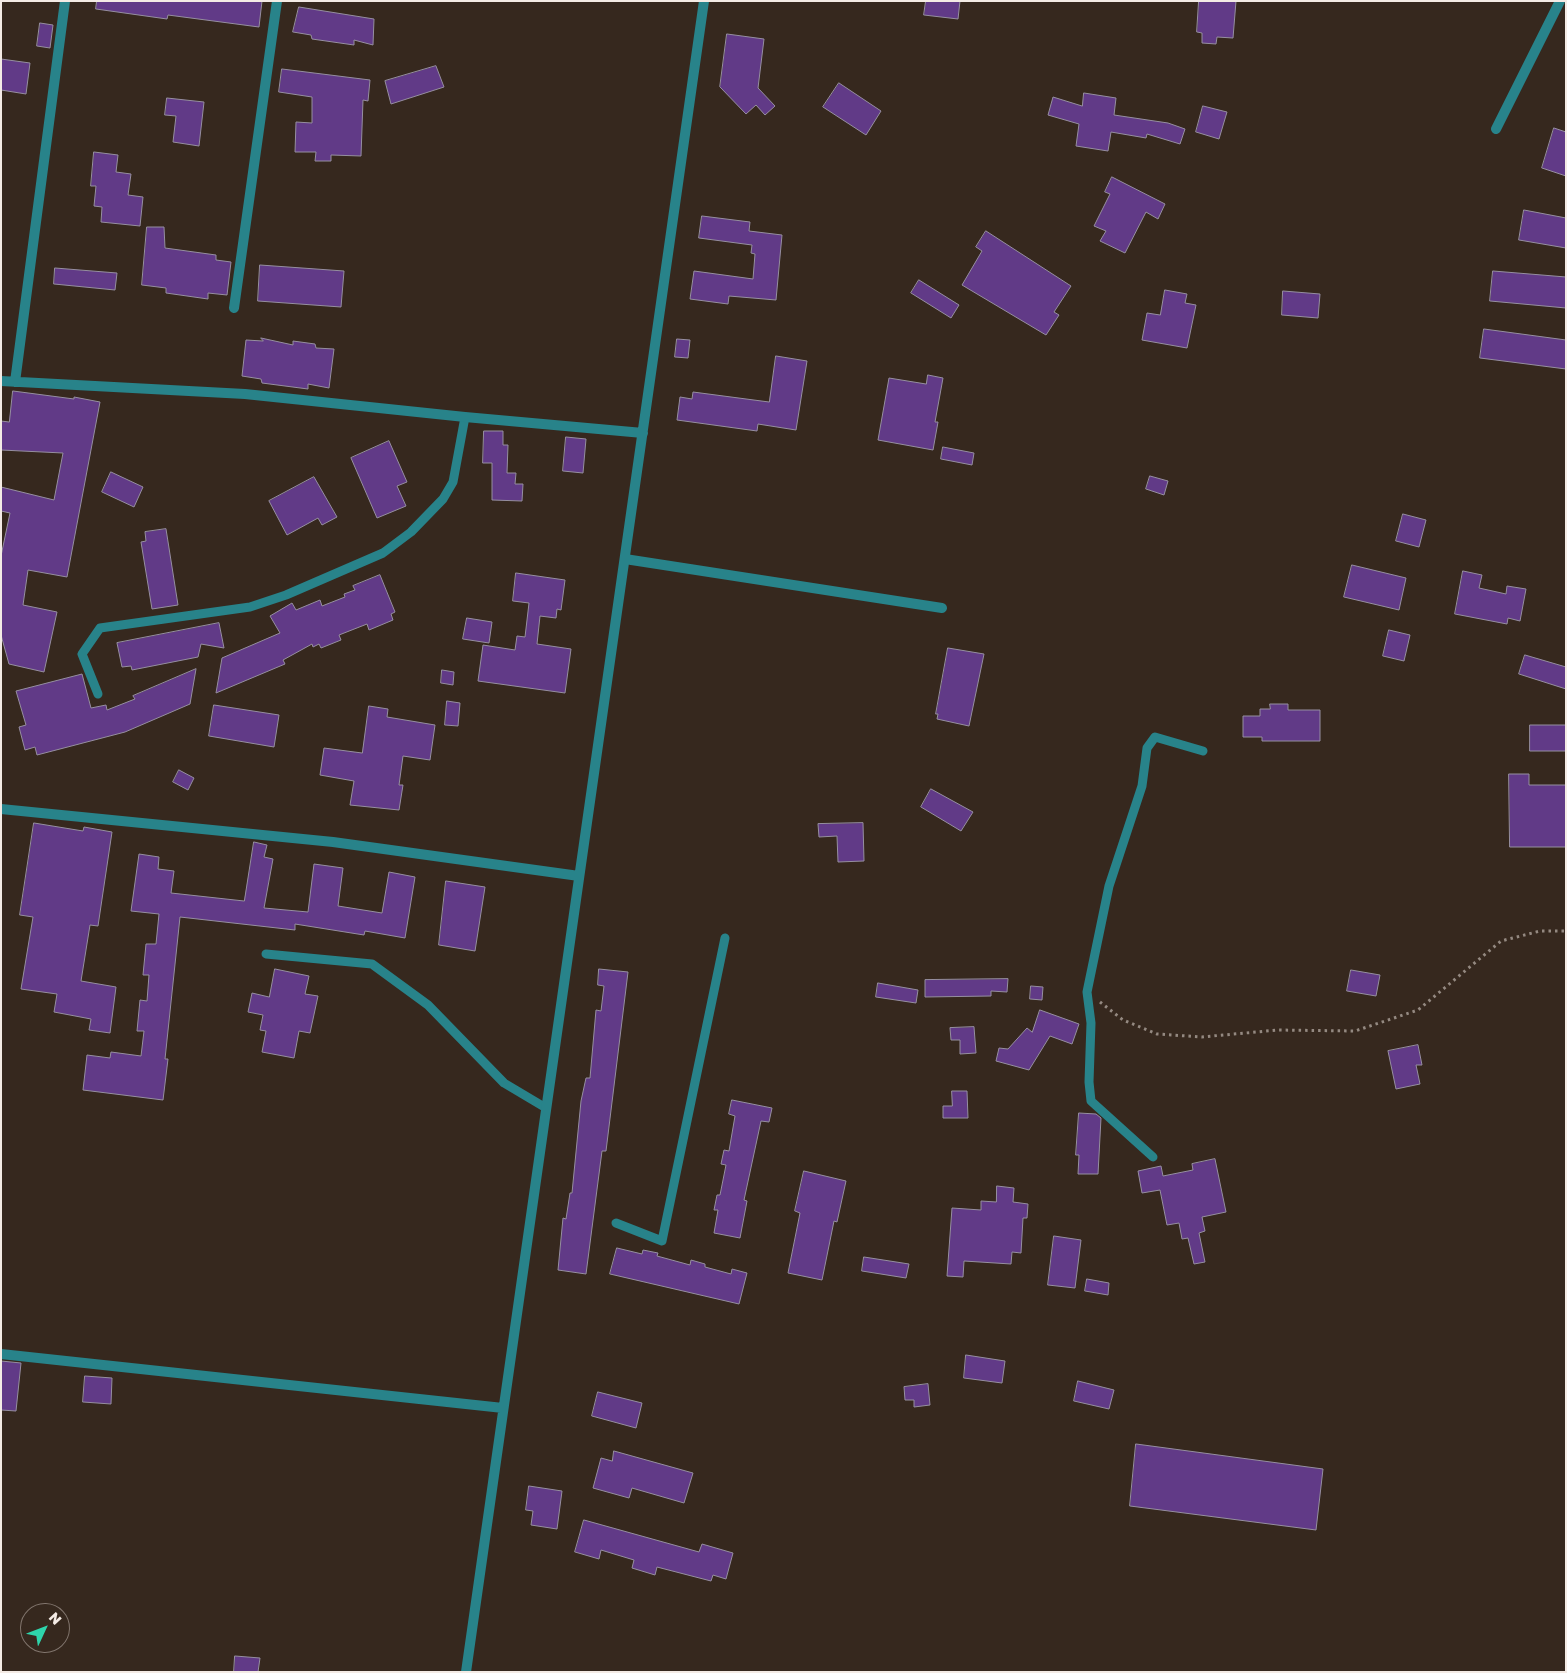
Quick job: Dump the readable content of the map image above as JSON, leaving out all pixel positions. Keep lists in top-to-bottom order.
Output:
{
  "north": "top right"
}
